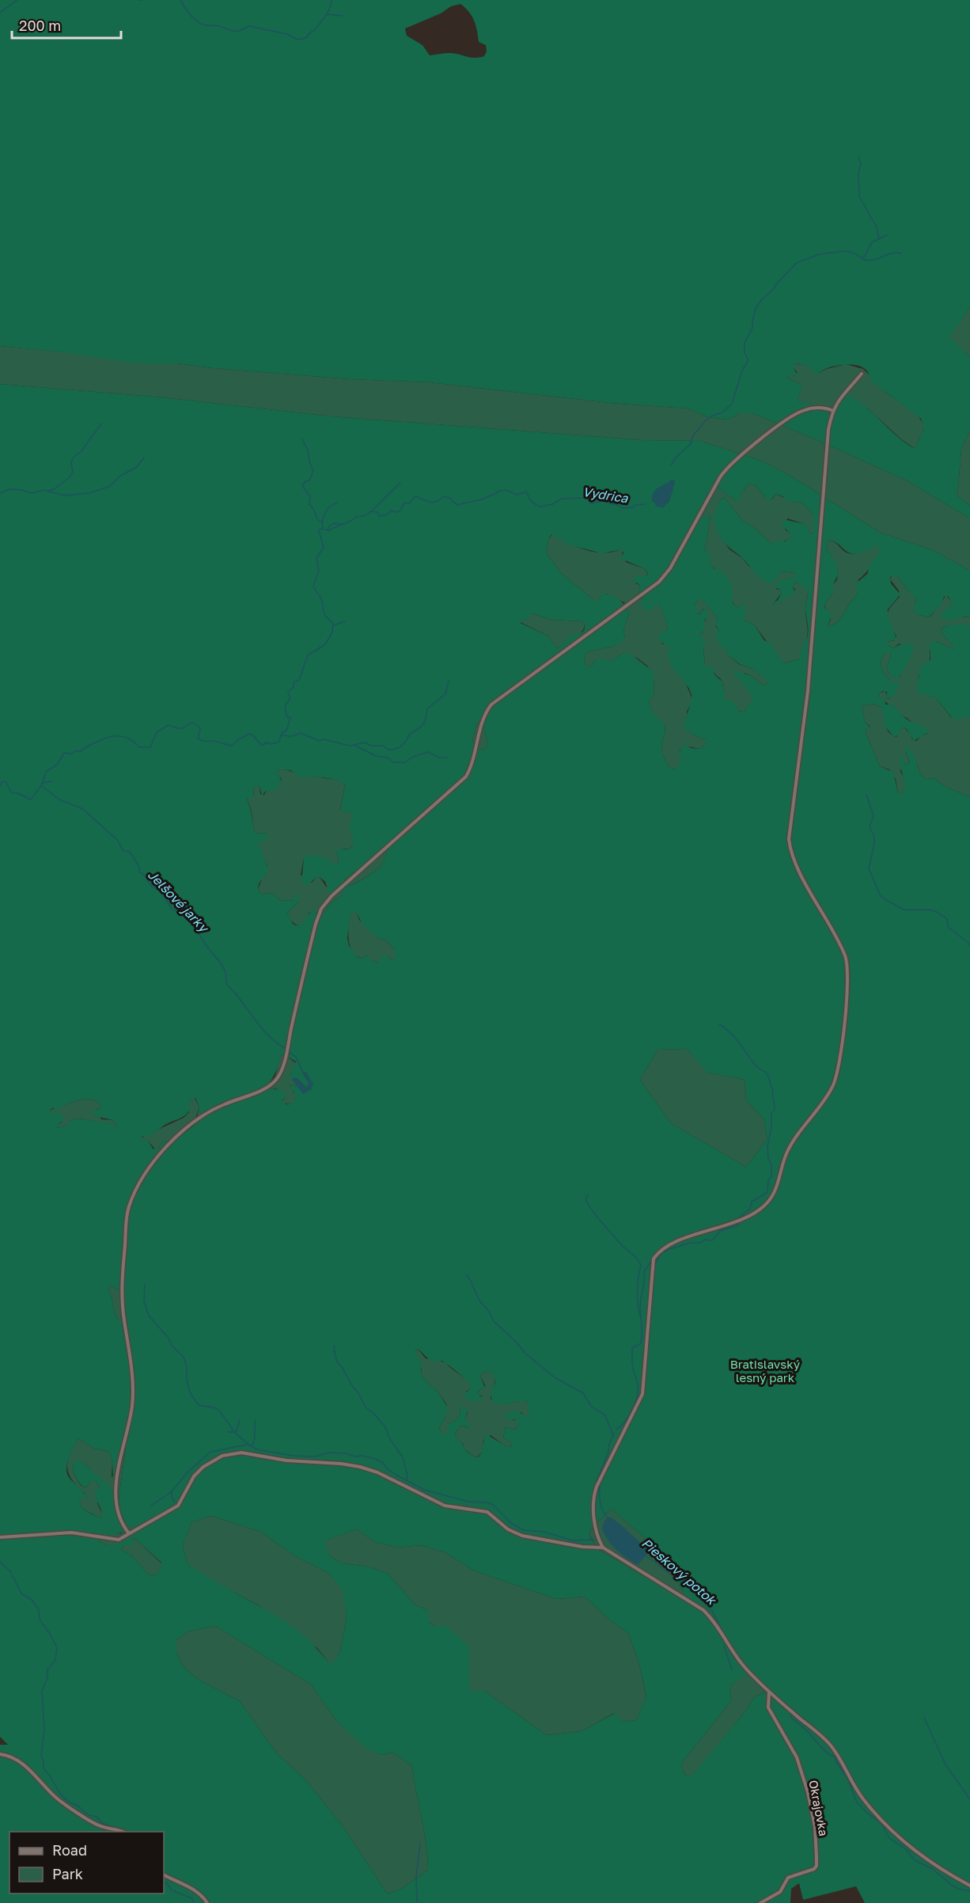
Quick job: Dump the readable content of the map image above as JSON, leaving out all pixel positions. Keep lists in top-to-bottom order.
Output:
{
  "streets": {
    "street": ["Okrajovka"]
  },
  "water": ["Vydrica", "Jelšové jarky", "Pieskový potok"],
  "parks": ["Bratislavský lesný park"],
  "legend": ["Road", "Park"],
  "scale_bar": "200 m"
}
